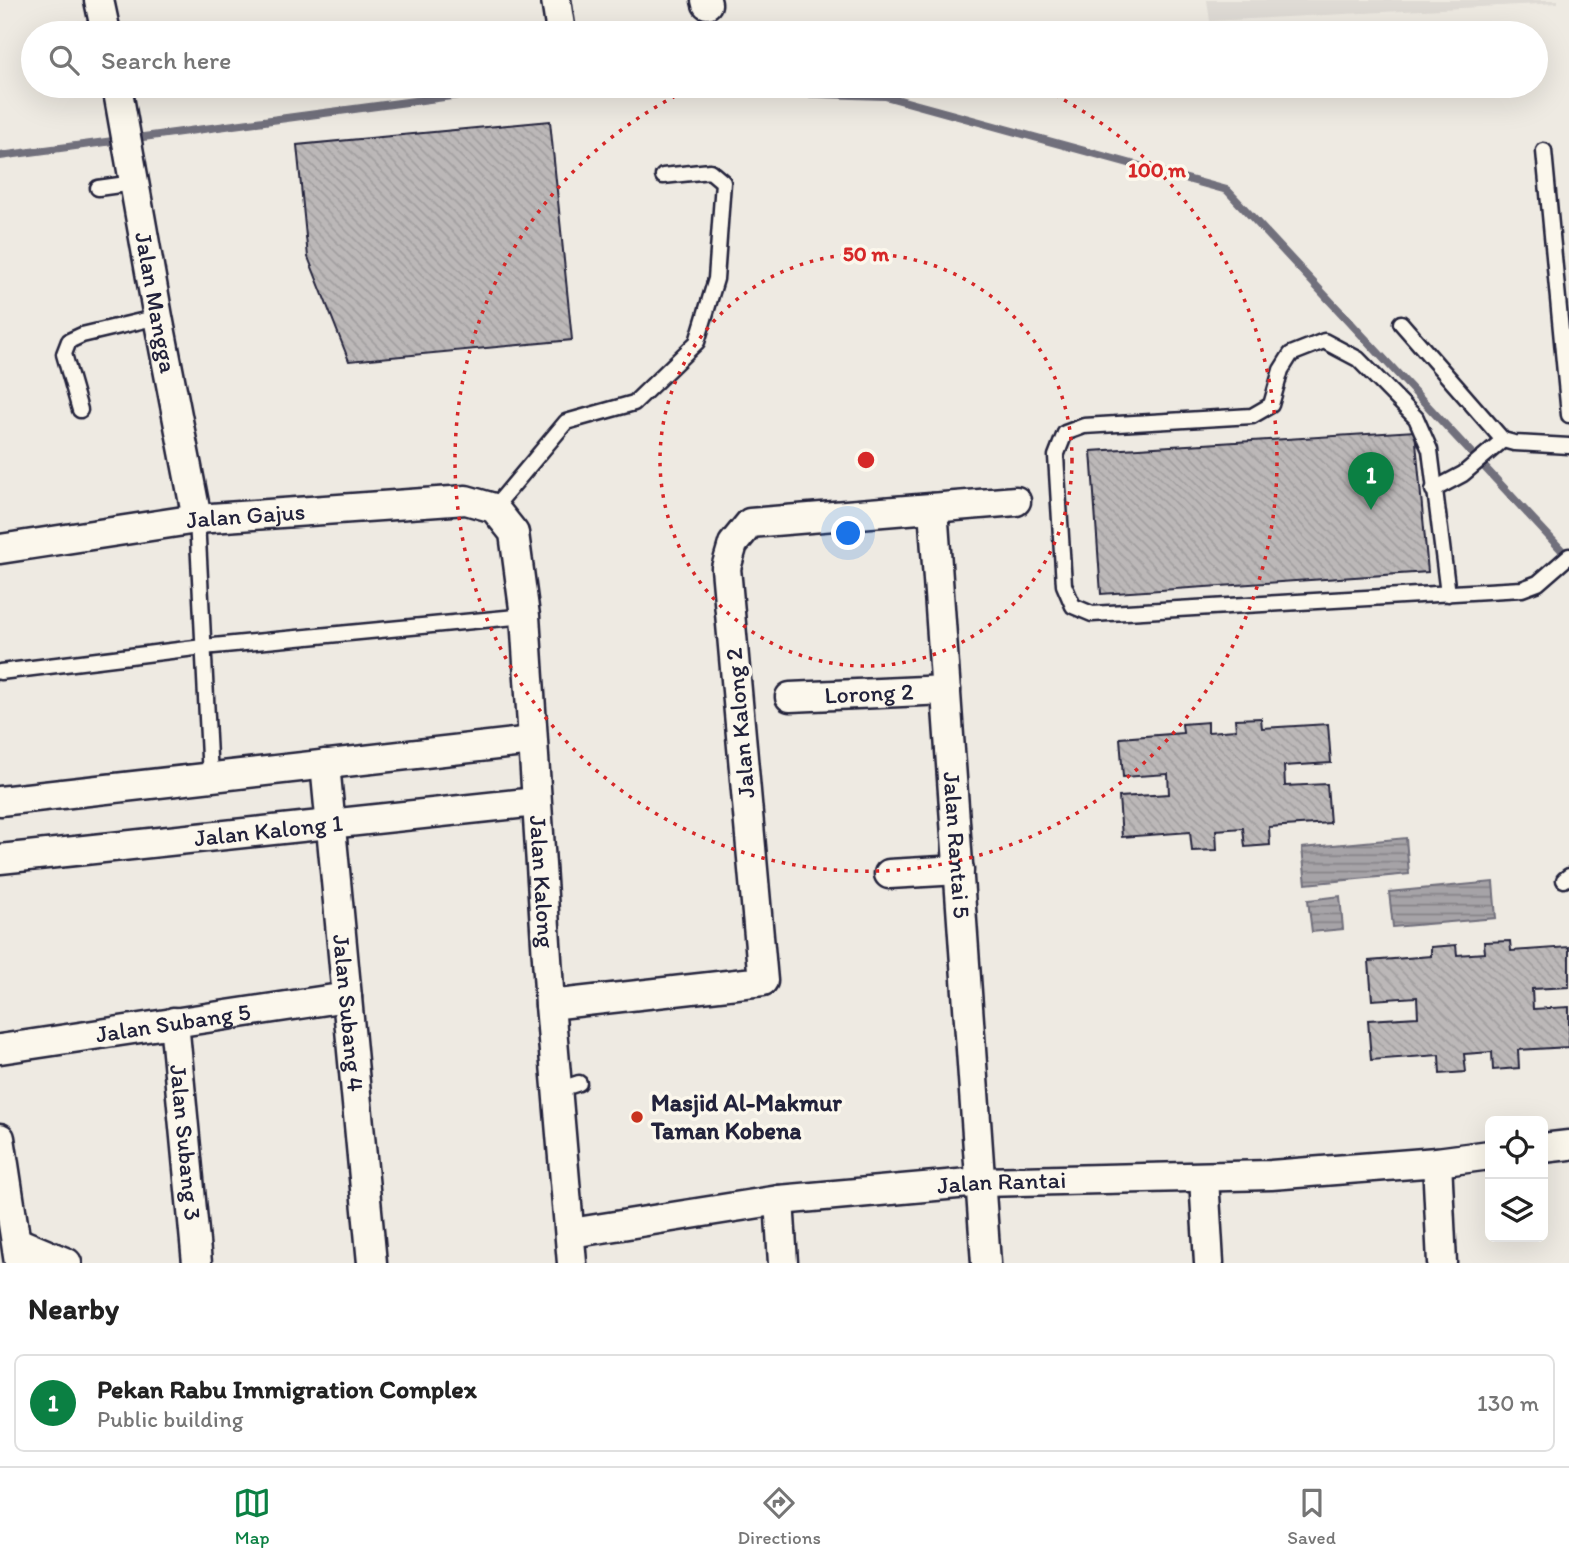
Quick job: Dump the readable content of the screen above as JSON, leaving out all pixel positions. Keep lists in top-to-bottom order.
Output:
{
  "streets": {
    "street": [
      "Jalan Mangga",
      "Jalan Gajus",
      "Lorong 2",
      "Jalan Kalong 2",
      "Jalan Kalong 1",
      "Jalan Rantai 5",
      "Jalan Kalong",
      "Jalan Subang 4",
      "Jalan Subang 5",
      "Jalan Subang 3",
      "Jalan Rantai"
    ]
  },
  "crossings": [
    ["Jalan Mangga", "Jalan Gajus"],
    ["Jalan Gajus", "Jalan Kalong"],
    ["Lorong 2", "Jalan Rantai 5"],
    ["Jalan Kalong 2", "Jalan Rantai 5"],
    ["Jalan Kalong 2", "Jalan Kalong"],
    ["Jalan Kalong 1", "Jalan Kalong"],
    ["Jalan Kalong 1", "Jalan Subang 4"],
    ["Jalan Rantai 5", "Jalan Rantai"],
    ["Jalan Kalong", "Jalan Rantai"],
    ["Jalan Subang 4", "Jalan Subang 5"],
    ["Jalan Subang 5", "Jalan Subang 3"]
  ],
  "places": ["Masjid Al-Makmur Taman Kobena"],
  "page": {
    "search": "Search here",
    "pins": "1",
    "heading": "Nearby",
    "list": [
      {
        "mark": "1",
        "name": "Pekan Rabu Immigration Complex",
        "note": "Public building",
        "value": "130 m"
      }
    ],
    "nav": ["Map", "Directions", "Saved"]
  },
  "rings": ["100 m", "50 m"]
}
